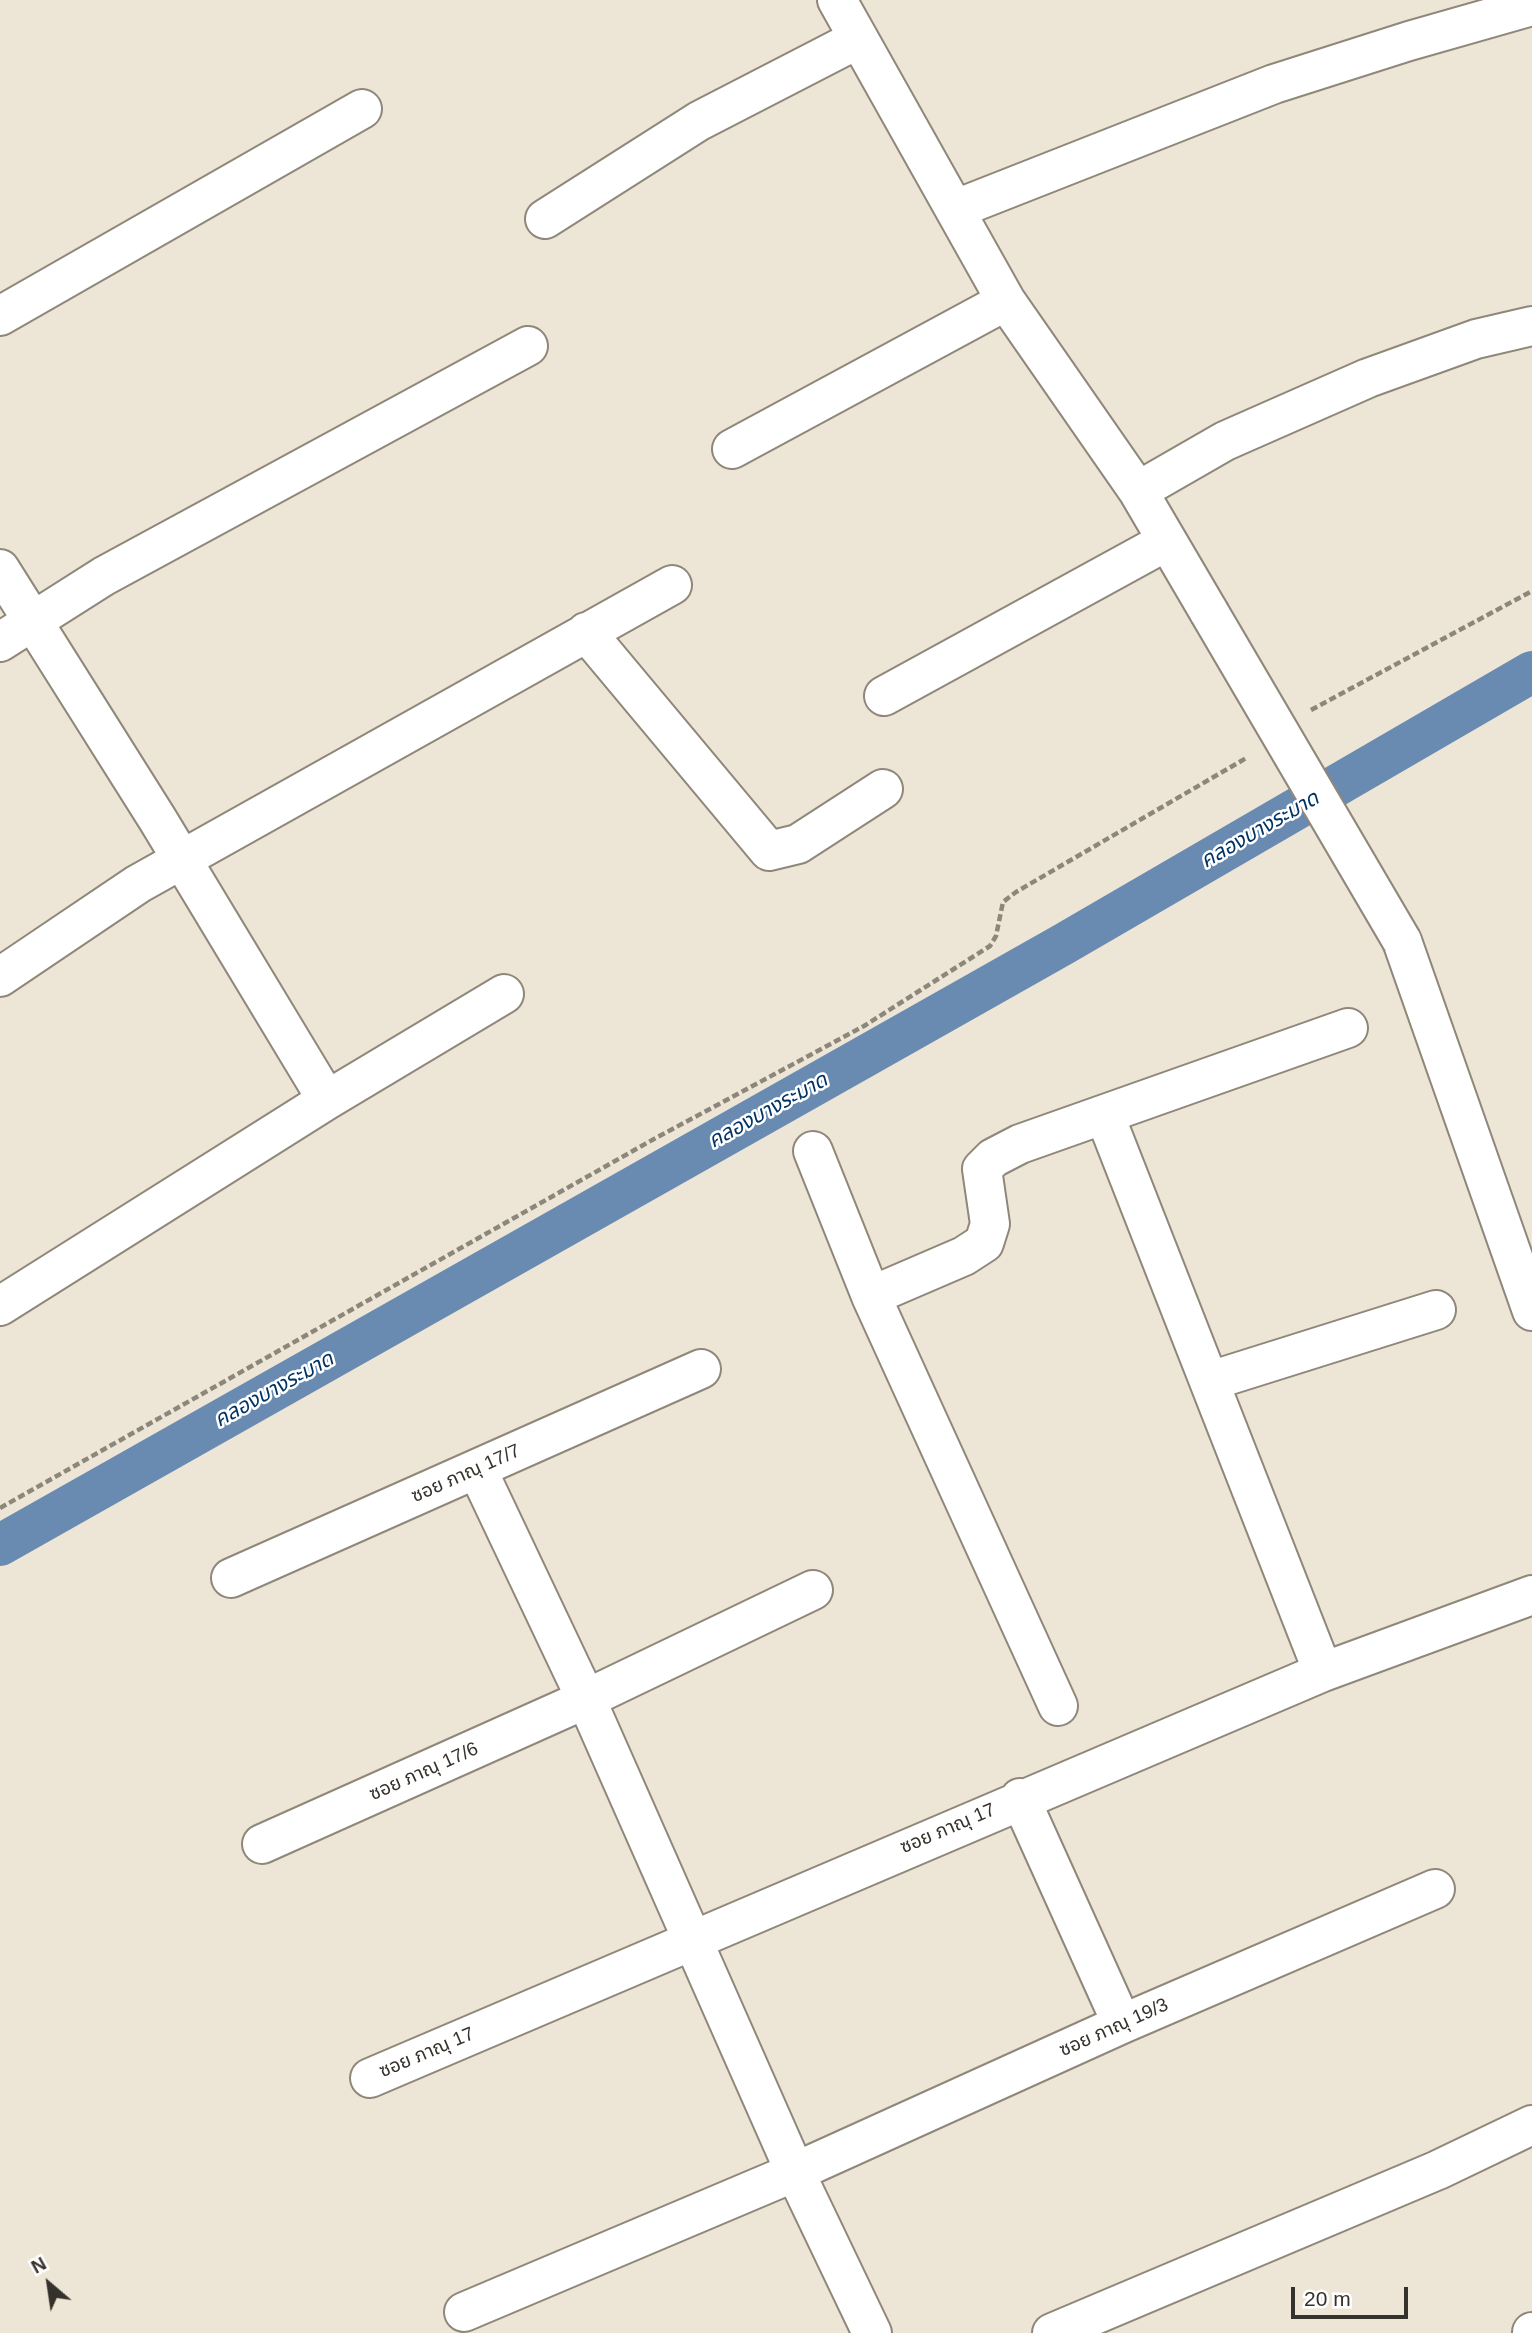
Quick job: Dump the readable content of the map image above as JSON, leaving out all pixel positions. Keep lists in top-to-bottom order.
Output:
{
  "streets": {
    "street": [
      "ซอย ภาณุ 17/7",
      "ซอย ภาณุ 17/6",
      "ซอย ภาณุ 17",
      "ซอย ภาณุ 19/3"
    ]
  },
  "water": ["คลองบางระมาด"],
  "scale_bar": "20 m",
  "north": "top left"
}
